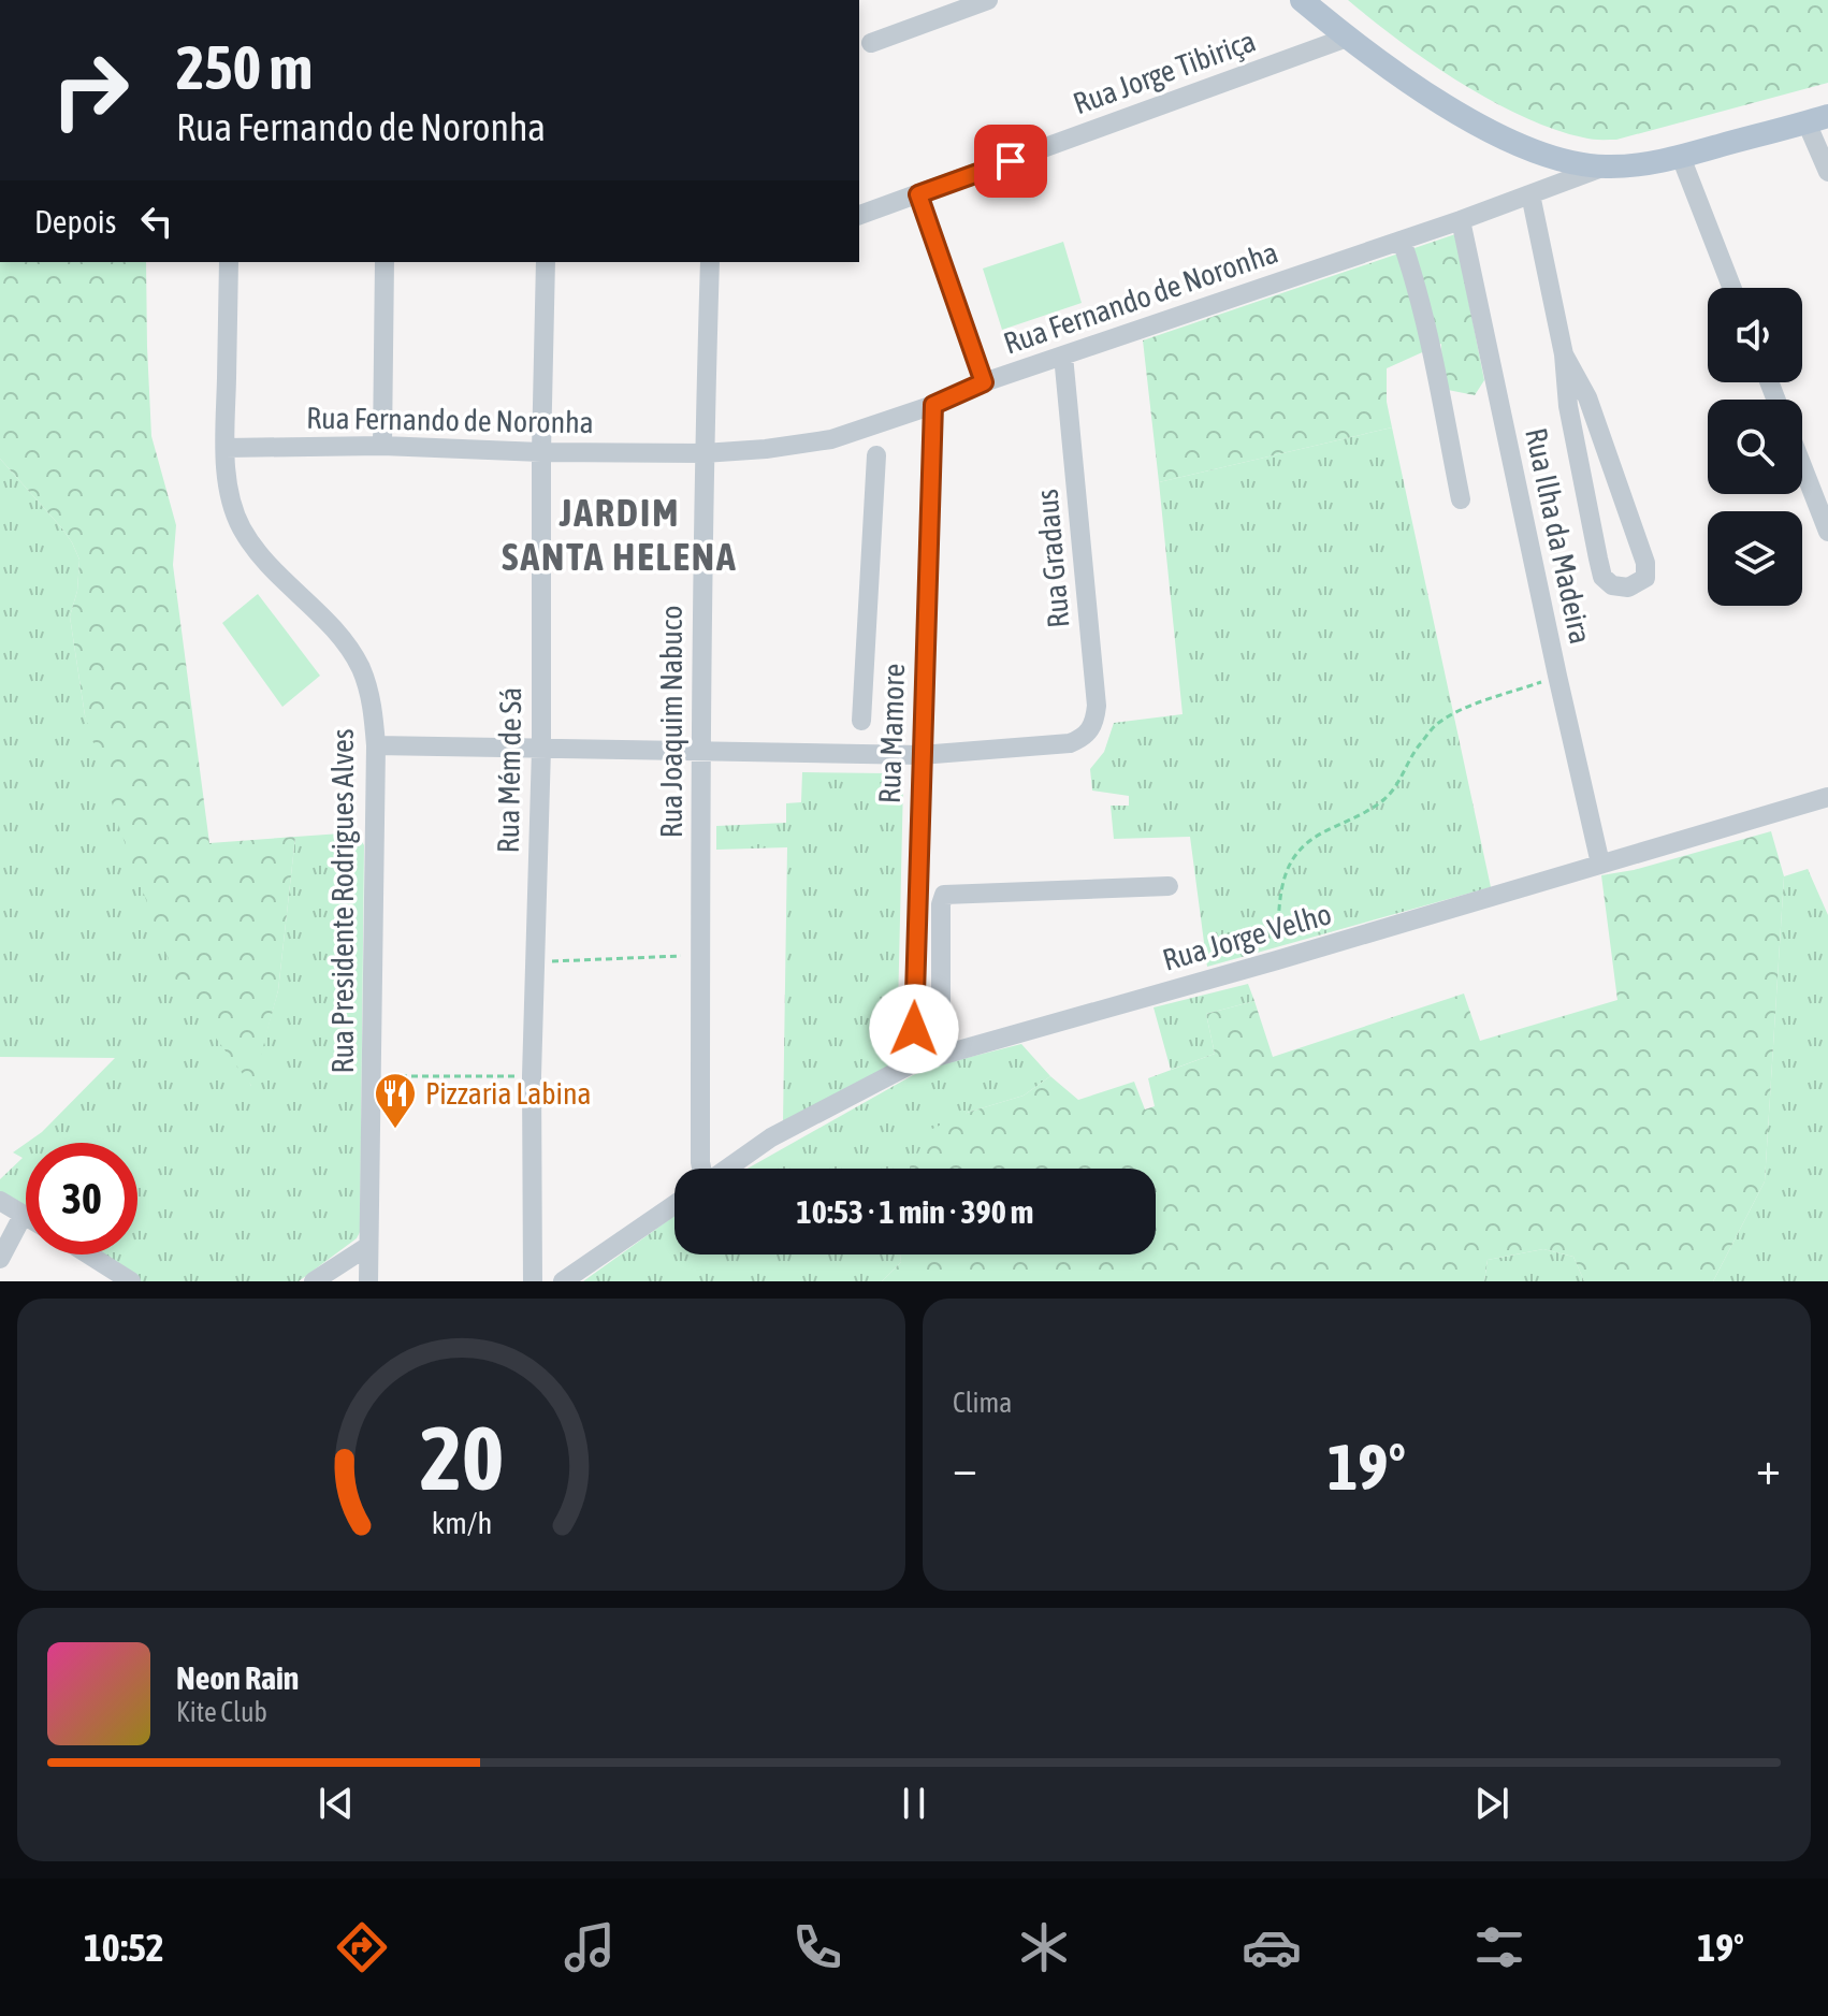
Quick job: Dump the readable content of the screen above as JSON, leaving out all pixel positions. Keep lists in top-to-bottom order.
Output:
{
  "streets": {
    "street": [
      "Rua Jorge Tibiriça",
      "Rua Fernando de Noronha",
      "Rua Ilha da Madeira",
      "Rua Gradaus",
      "Rua Joaquim Nabuco",
      "Rua Mamore",
      "Rua Mém de Sá",
      "Rua Presidente Rodrigues Alves",
      "Rua Jorge Velho"
    ]
  },
  "crossings": [
    ["Rua Fernando de Noronha", "Rua Ilha da Madeira"],
    ["Rua Fernando de Noronha", "Rua Gradaus"],
    ["Rua Fernando de Noronha", "Rua Joaquim Nabuco"],
    ["Rua Fernando de Noronha", "Rua Mamore"],
    ["Rua Fernando de Noronha", "Rua Mém de Sá"],
    ["Rua Fernando de Noronha", "Rua Presidente Rodrigues Alves"],
    ["Rua Ilha da Madeira", "Rua Jorge Velho"],
    ["Rua Gradaus", "Rua Mamore"],
    ["Rua Mamore", "Rua Jorge Velho"]
  ],
  "districts": ["JARDIM SANTA HELENA"],
  "places": {
    "restaurant": ["Pizzaria Labina"]
  },
  "page": {
    "turn": ["250 m", "Rua Fernando de Noronha"],
    "then": "Depois",
    "limit": "30",
    "trip": "10:53 · 1 min · 390 m",
    "tile": "Clima",
    "heat": ["−", "19°", "+"],
    "song": ["Neon Rain", "Kite Club"],
    "tabs": ["10:52", "19°"],
    "gauge": ["20", "km/h"]
  }
}
